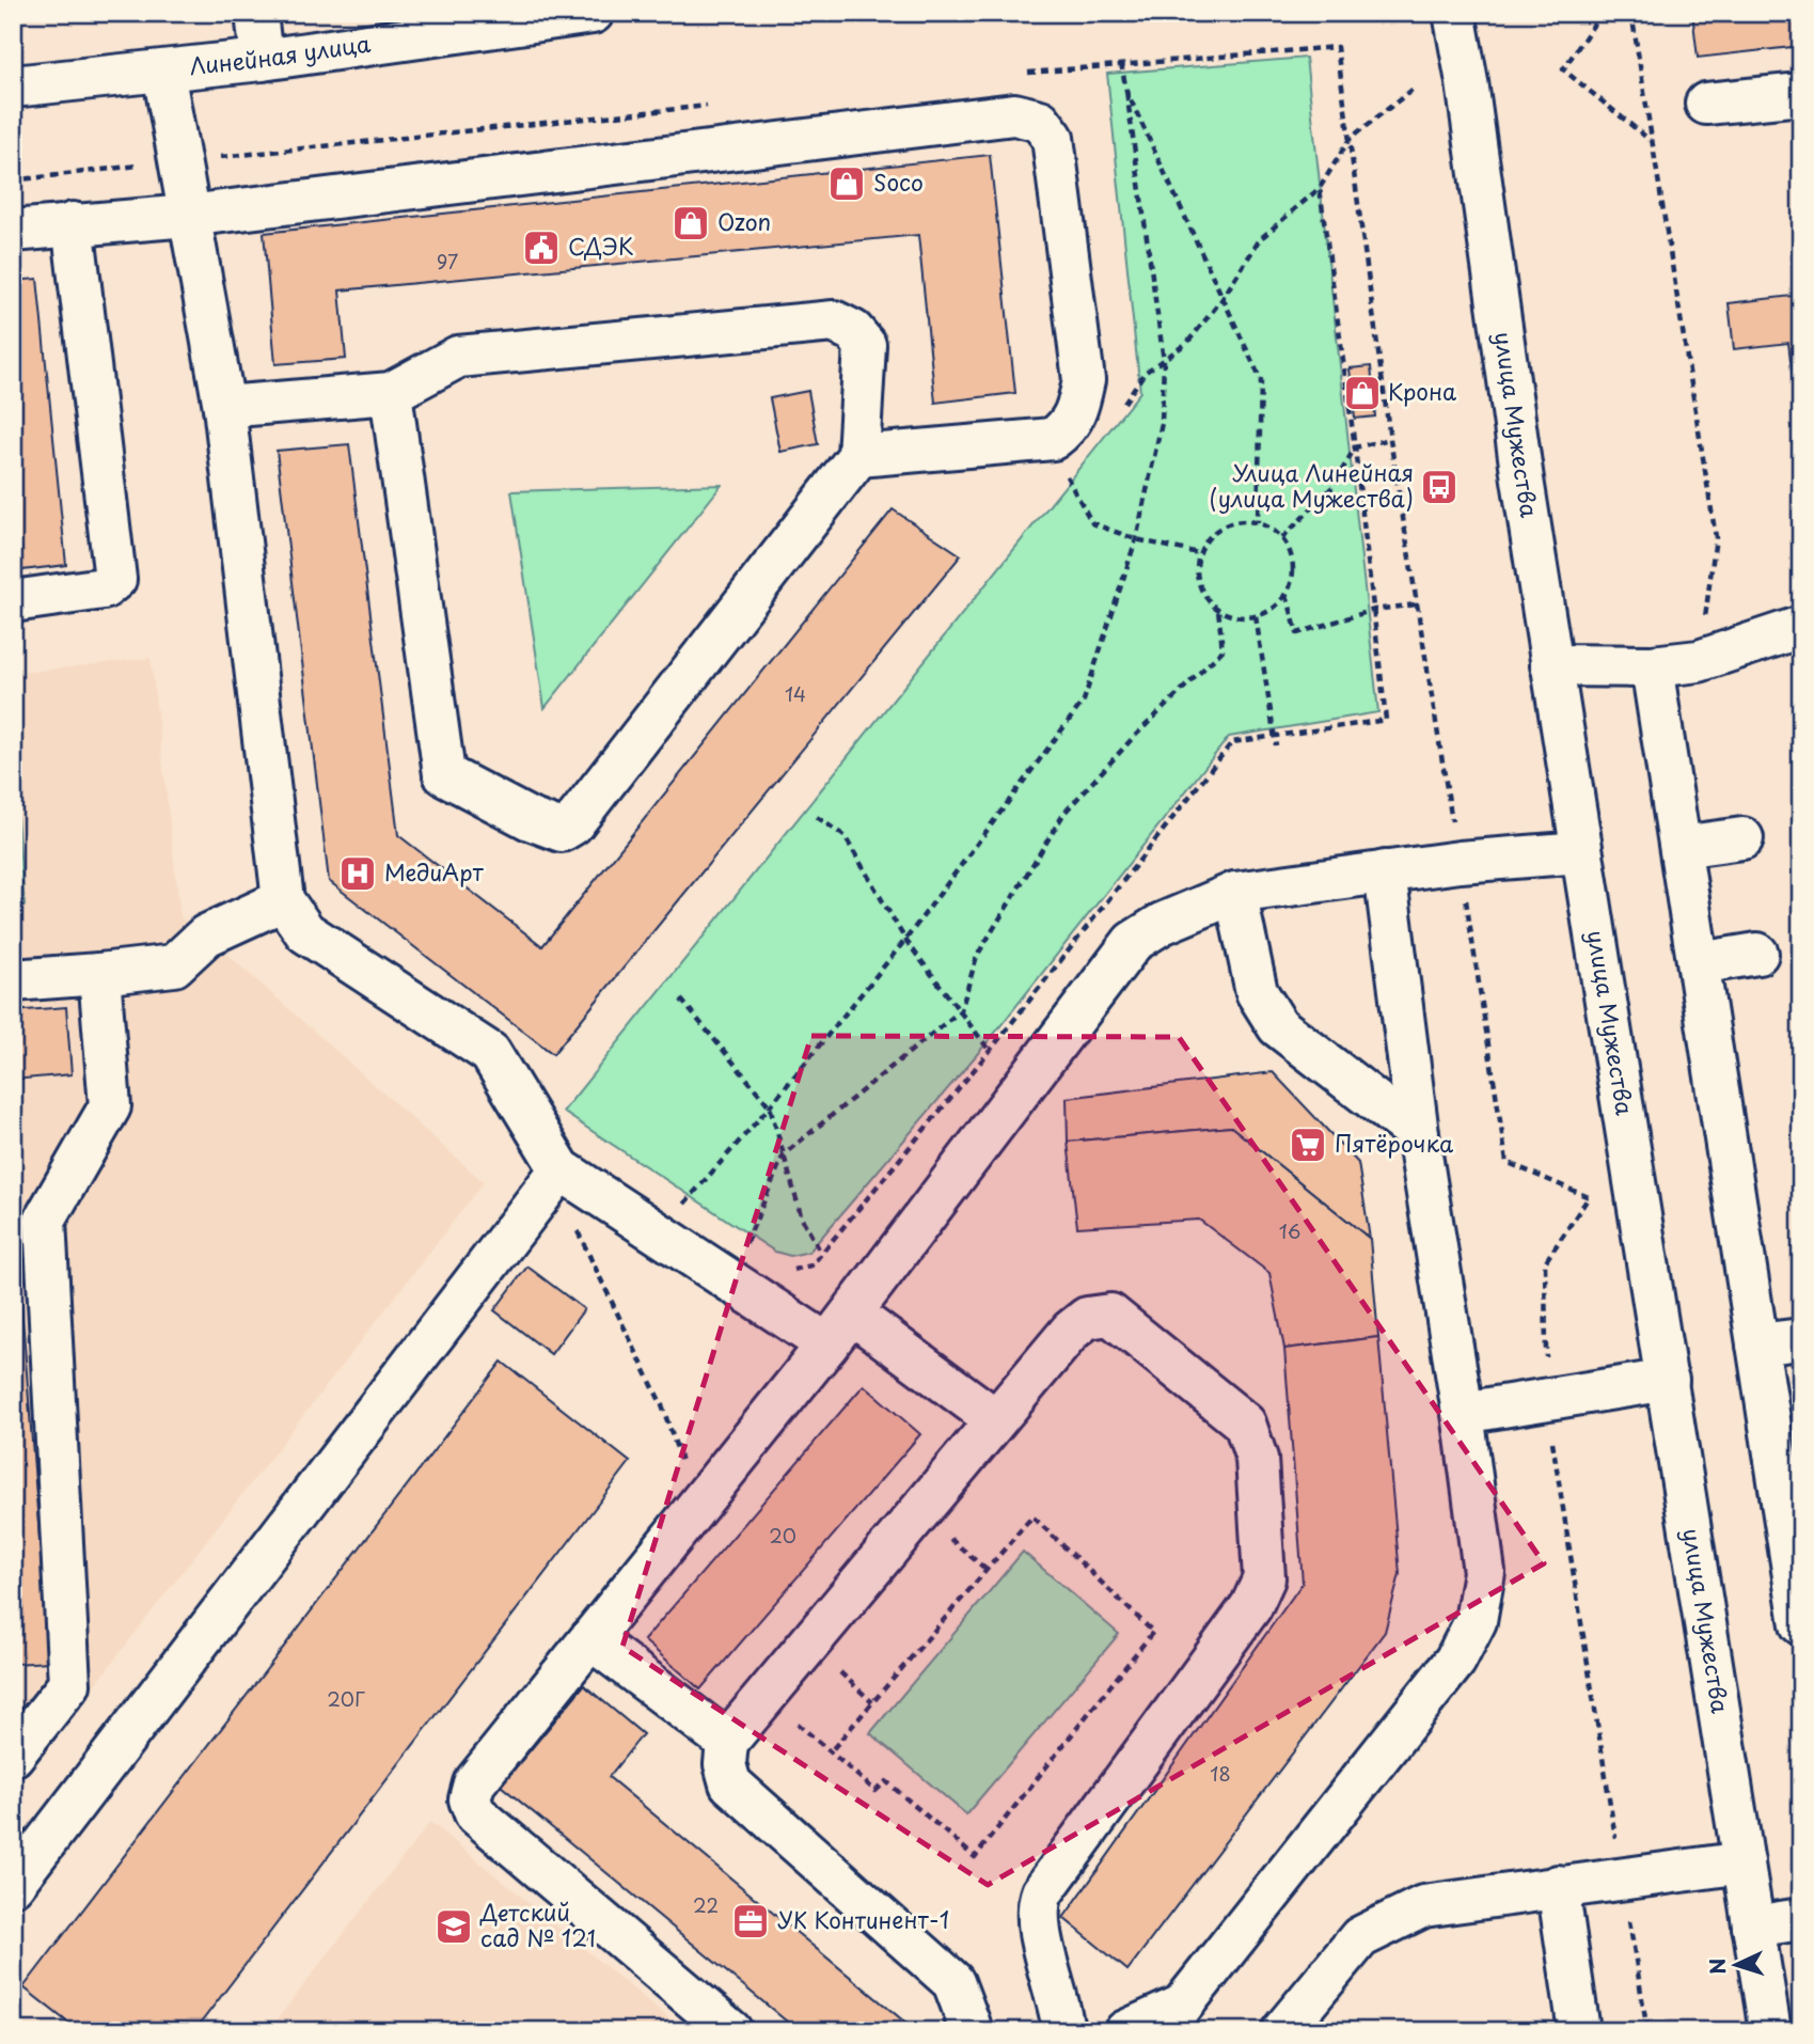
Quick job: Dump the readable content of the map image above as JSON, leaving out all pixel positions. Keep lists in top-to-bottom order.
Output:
{
  "streets": {
    "main road": ["Линейная улица", "улица Мужества"]
  },
  "places": {
    "shop": ["Soco", "Ozon", "Крона"],
    "public building": ["СДЭК"],
    "bus stop": ["Улица Линейная (улица Мужества)"],
    "hospital": ["МедиАрт"],
    "supermarket": ["Пятёрочка"],
    "office": ["УК Континент-1"],
    "school or university": ["Детский сад № 121"]
  },
  "house_numbers": [
    "97",
    "14",
    "16",
    "20",
    "20Г",
    "18",
    "22"
  ],
  "north": "left"
}
